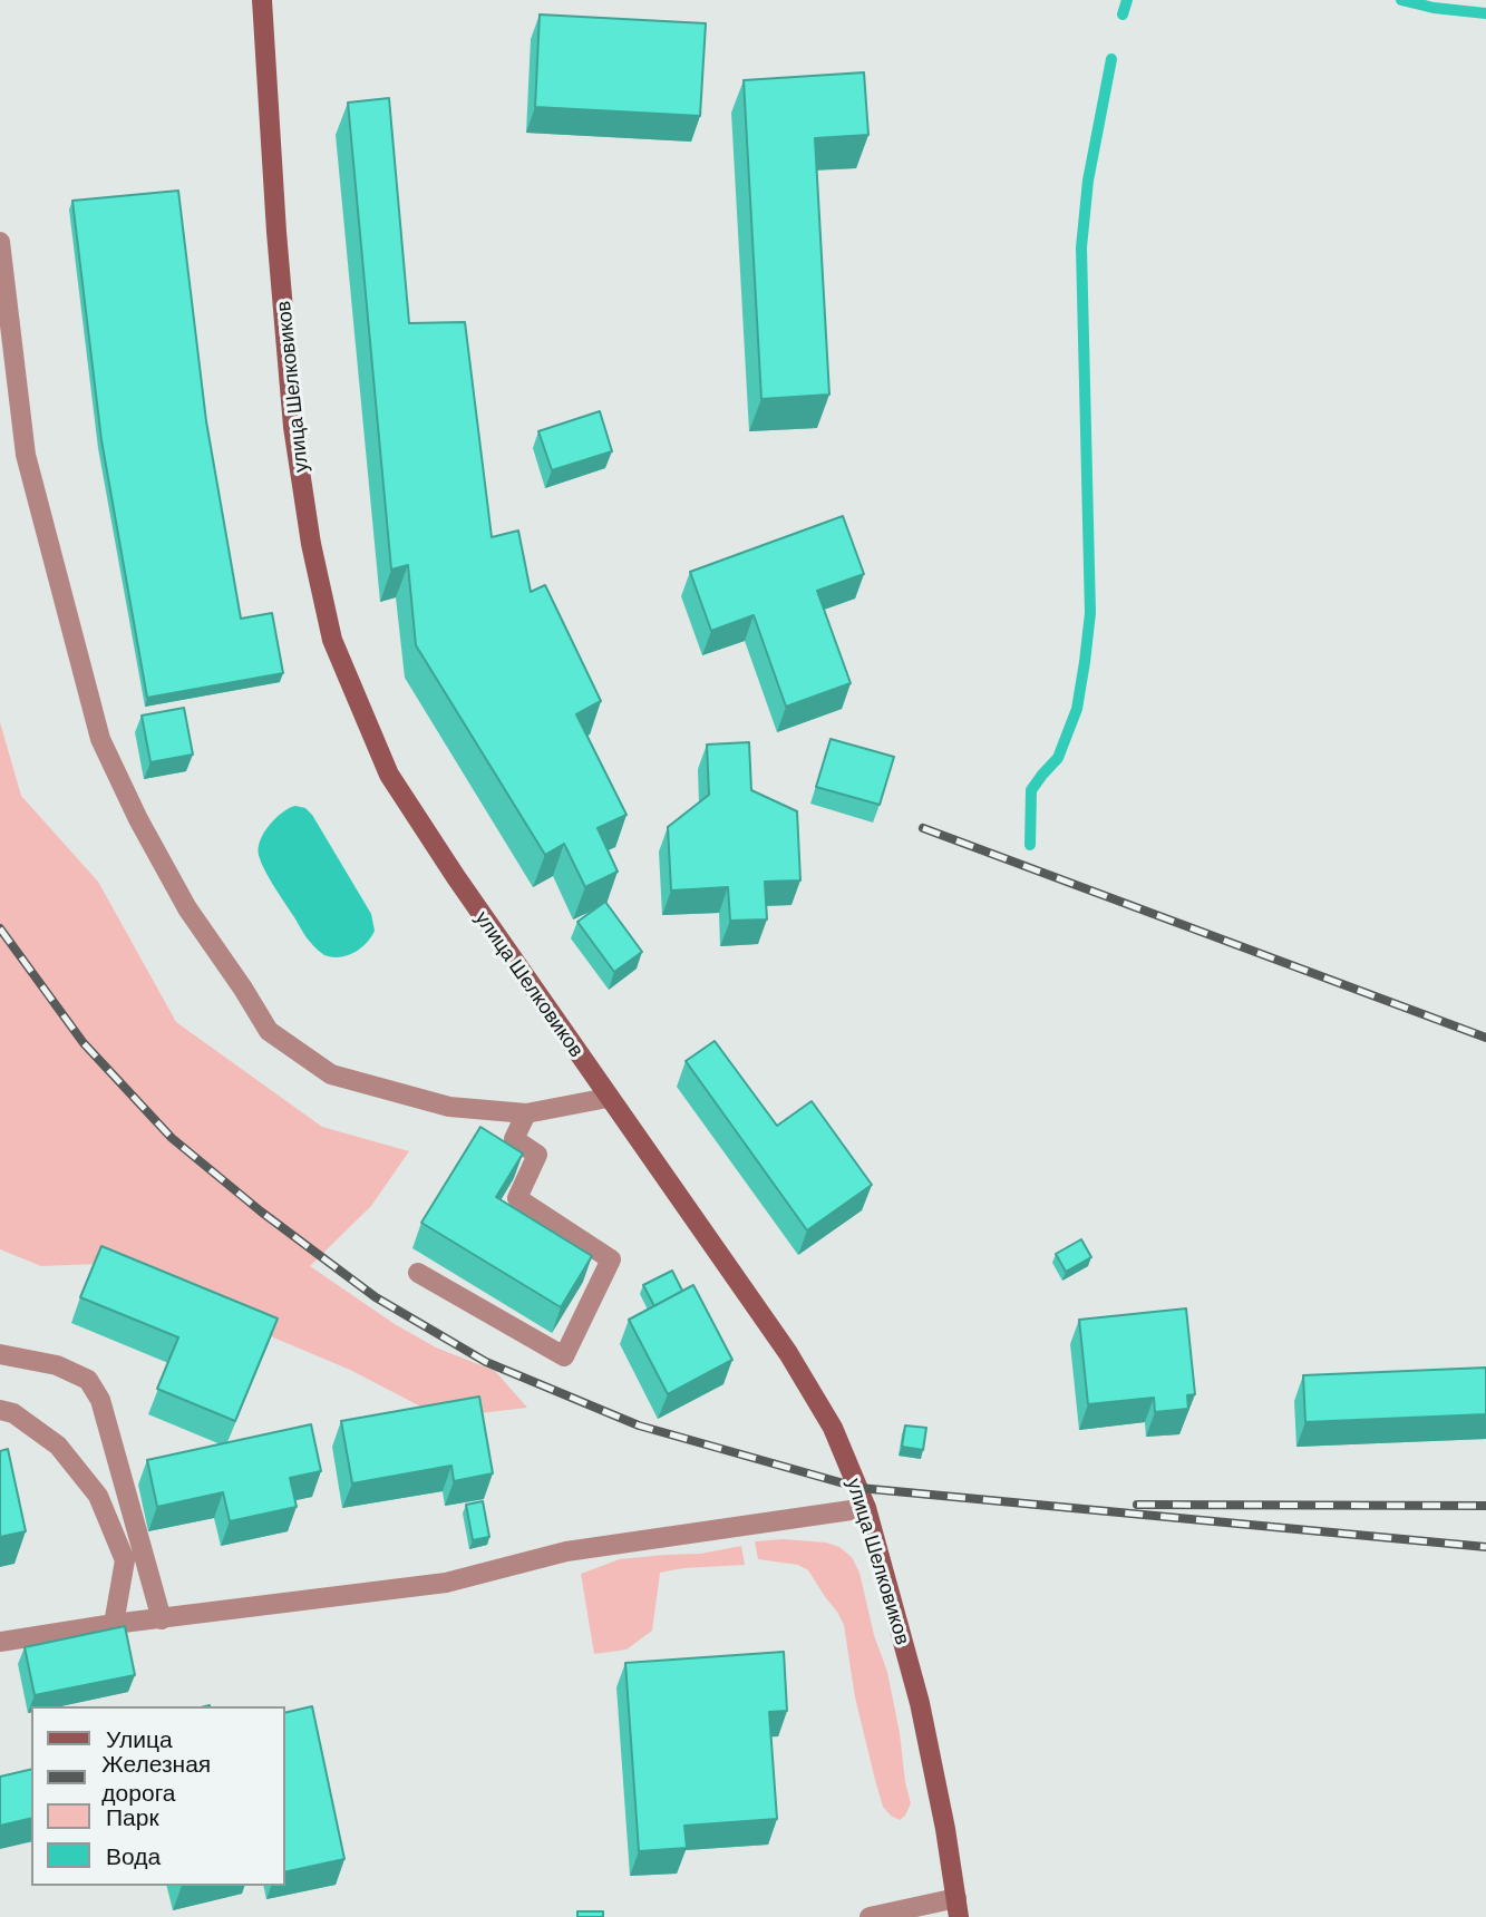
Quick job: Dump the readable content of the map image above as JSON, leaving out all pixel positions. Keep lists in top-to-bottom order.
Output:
{
  "streets": {
    "street": ["улица Шелковиков"]
  },
  "legend": [
    "Улица",
    "Железная дорога",
    "Парк",
    "Вода"
  ]
}
